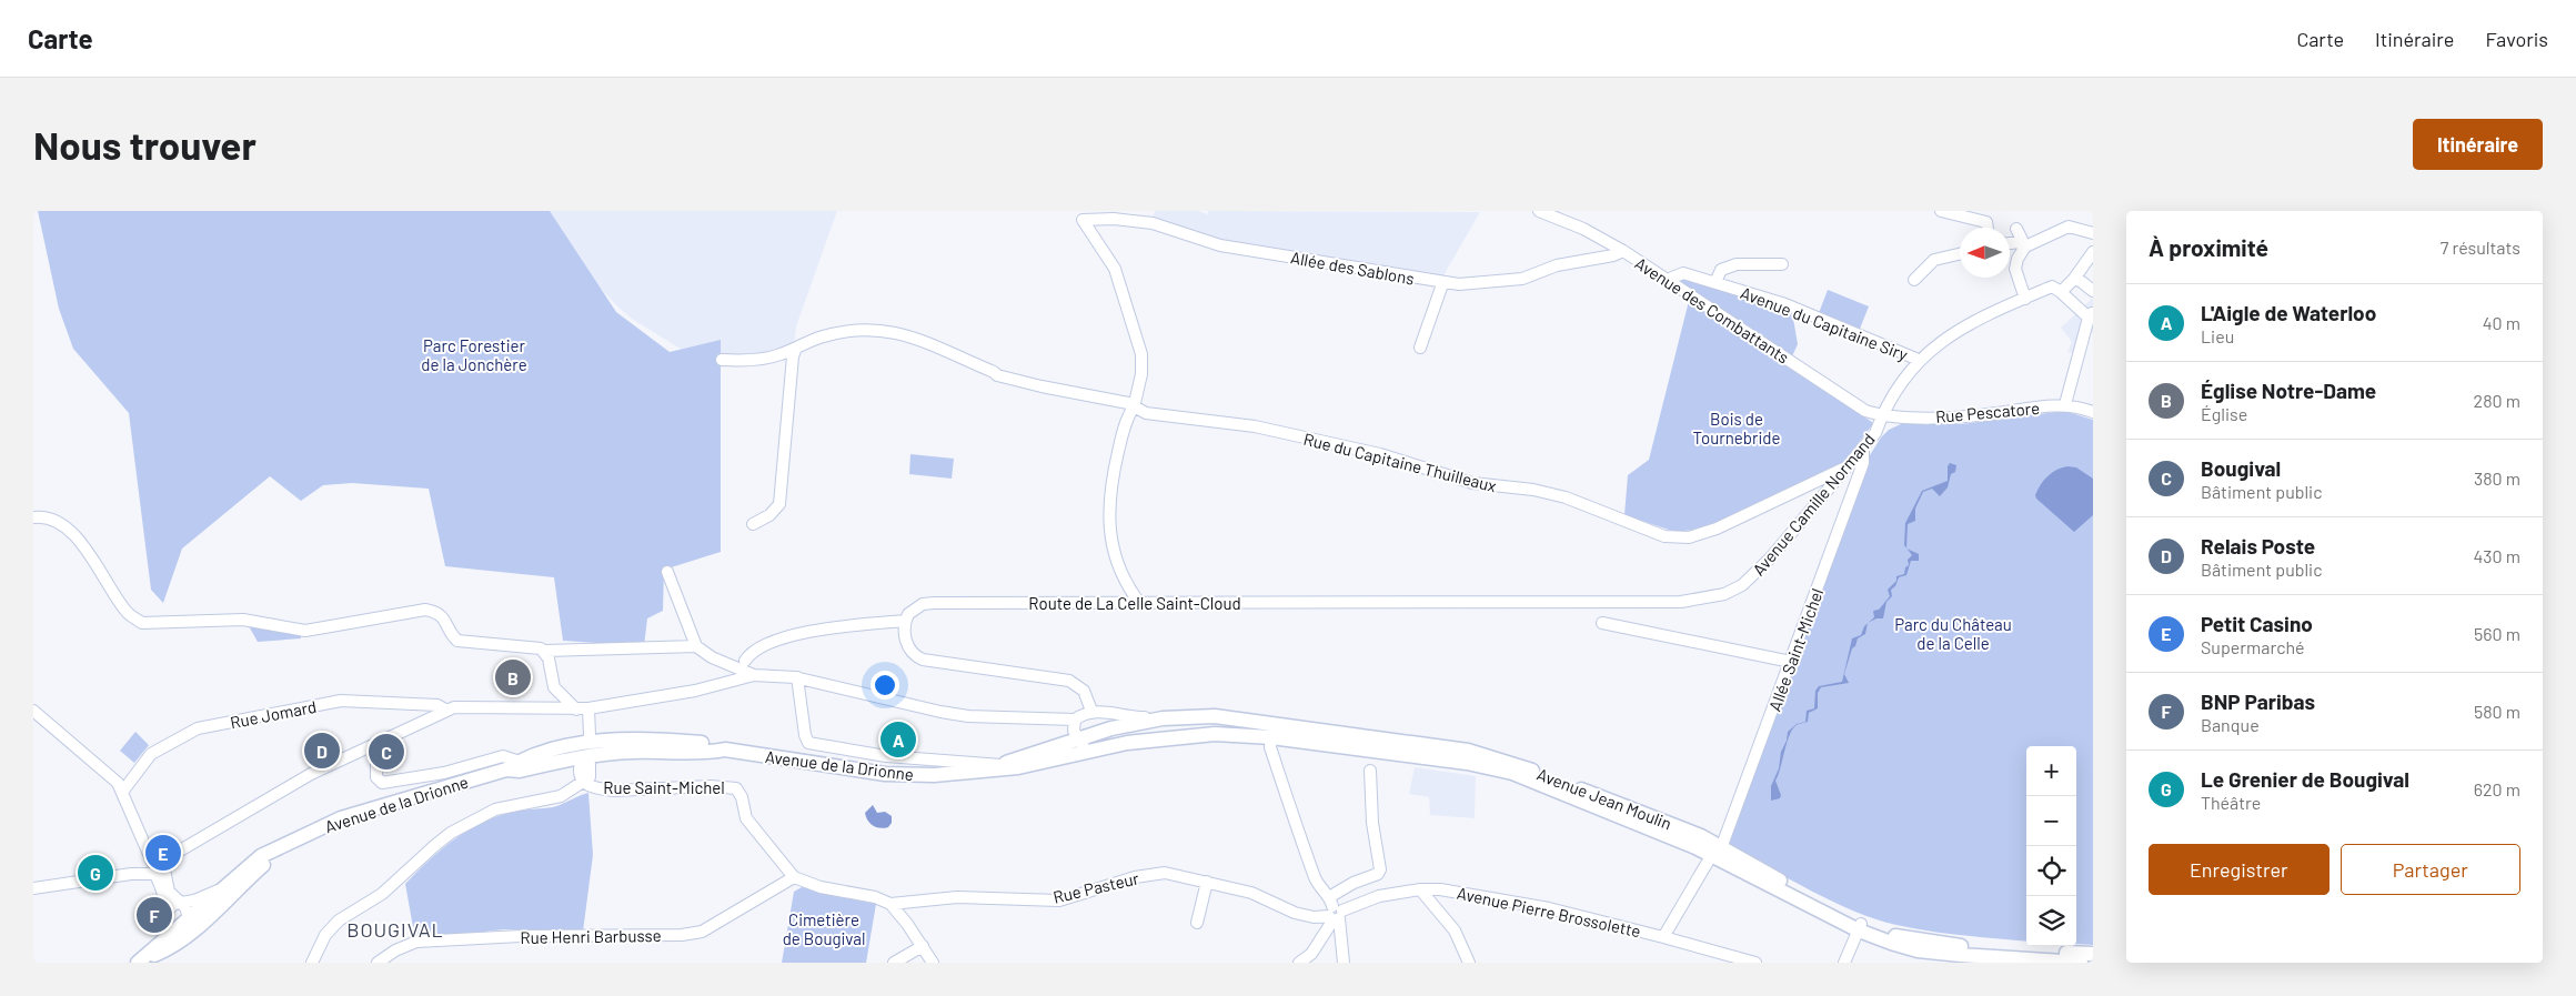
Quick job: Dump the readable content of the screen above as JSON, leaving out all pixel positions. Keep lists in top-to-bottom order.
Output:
{
  "streets": {
    "main road": ["Avenue de la Drionne", "Avenue Jean Moulin"],
    "street": [
      "Allée des Sablons",
      "Avenue des Combattants",
      "Avenue du Capitaine Siry",
      "Rue Pescatore",
      "Rue du Capitaine Thuilleaux",
      "Avenue Camille Normand",
      "Route de La Celle Saint-Cloud",
      "Allée Saint-Michel",
      "Rue Jomard",
      "Rue Saint-Michel",
      "Rue Pasteur",
      "Avenue Pierre Brossolette",
      "Rue Henri Barbusse"
    ]
  },
  "crossings": [
    ["Allée des Sablons", "Avenue des Combattants"],
    ["Allée des Sablons", "Rue du Capitaine Thuilleaux"],
    ["Avenue des Combattants", "Avenue du Capitaine Siry"],
    ["Avenue des Combattants", "Rue Pescatore"],
    ["Avenue des Combattants", "Avenue Camille Normand"],
    ["Avenue du Capitaine Siry", "Avenue Camille Normand"],
    ["Rue Pescatore", "Avenue Camille Normand"],
    ["Rue du Capitaine Thuilleaux", "Avenue Camille Normand"],
    ["Avenue Camille Normand", "Route de La Celle Saint-Cloud"],
    ["Avenue Camille Normand", "Allée Saint-Michel"],
    ["Allée Saint-Michel", "Avenue Jean Moulin"],
    ["Allée Saint-Michel", "Avenue Pierre Brossolette"],
    ["Avenue de la Drionne", "Avenue Jean Moulin"],
    ["Rue Saint-Michel", "Rue Pasteur"],
    ["Rue Saint-Michel", "Rue Henri Barbusse"],
    ["Avenue Jean Moulin", "Avenue Pierre Brossolette"],
    ["Rue Pasteur", "Avenue Pierre Brossolette"],
    ["Rue Pasteur", "Rue Henri Barbusse"]
  ],
  "districts": ["BOUGIVAL"],
  "parks": [
    "Parc Forestier de la Jonchère",
    "Bois de Tournebride",
    "Parc du Château de la Celle",
    "Cimetière de Bougival"
  ],
  "north": "left",
  "page": {
    "header": "Carte",
    "nav": ["Carte", "Itinéraire", "Favoris"],
    "buttons": [
      "Itinéraire",
      ["Enregistrer", "Partager"]
    ],
    "title": "Nous trouver",
    "heading": ["À proximité", "7 résultats"],
    "list": [
      {
        "mark": "A",
        "name": "L'Aigle de Waterloo",
        "note": "Lieu",
        "value": "40 m"
      },
      {
        "mark": "B",
        "name": "Église Notre-Dame",
        "note": "Église",
        "value": "280 m"
      },
      {
        "mark": "C",
        "name": "Bougival",
        "note": "Bâtiment public",
        "value": "380 m"
      },
      {
        "mark": "D",
        "name": "Relais Poste",
        "note": "Bâtiment public",
        "value": "430 m"
      },
      {
        "mark": "E",
        "name": "Petit Casino",
        "note": "Supermarché",
        "value": "560 m"
      },
      {
        "mark": "F",
        "name": "BNP Paribas",
        "note": "Banque",
        "value": "580 m"
      },
      {
        "mark": "G",
        "name": "Le Grenier de Bougival",
        "note": "Théâtre",
        "value": "620 m"
      }
    ],
    "pins": [
      "B",
      "A",
      "D",
      "C",
      "E",
      "G",
      "F"
    ],
    "map_buttons": ["+", "−"]
  }
}
